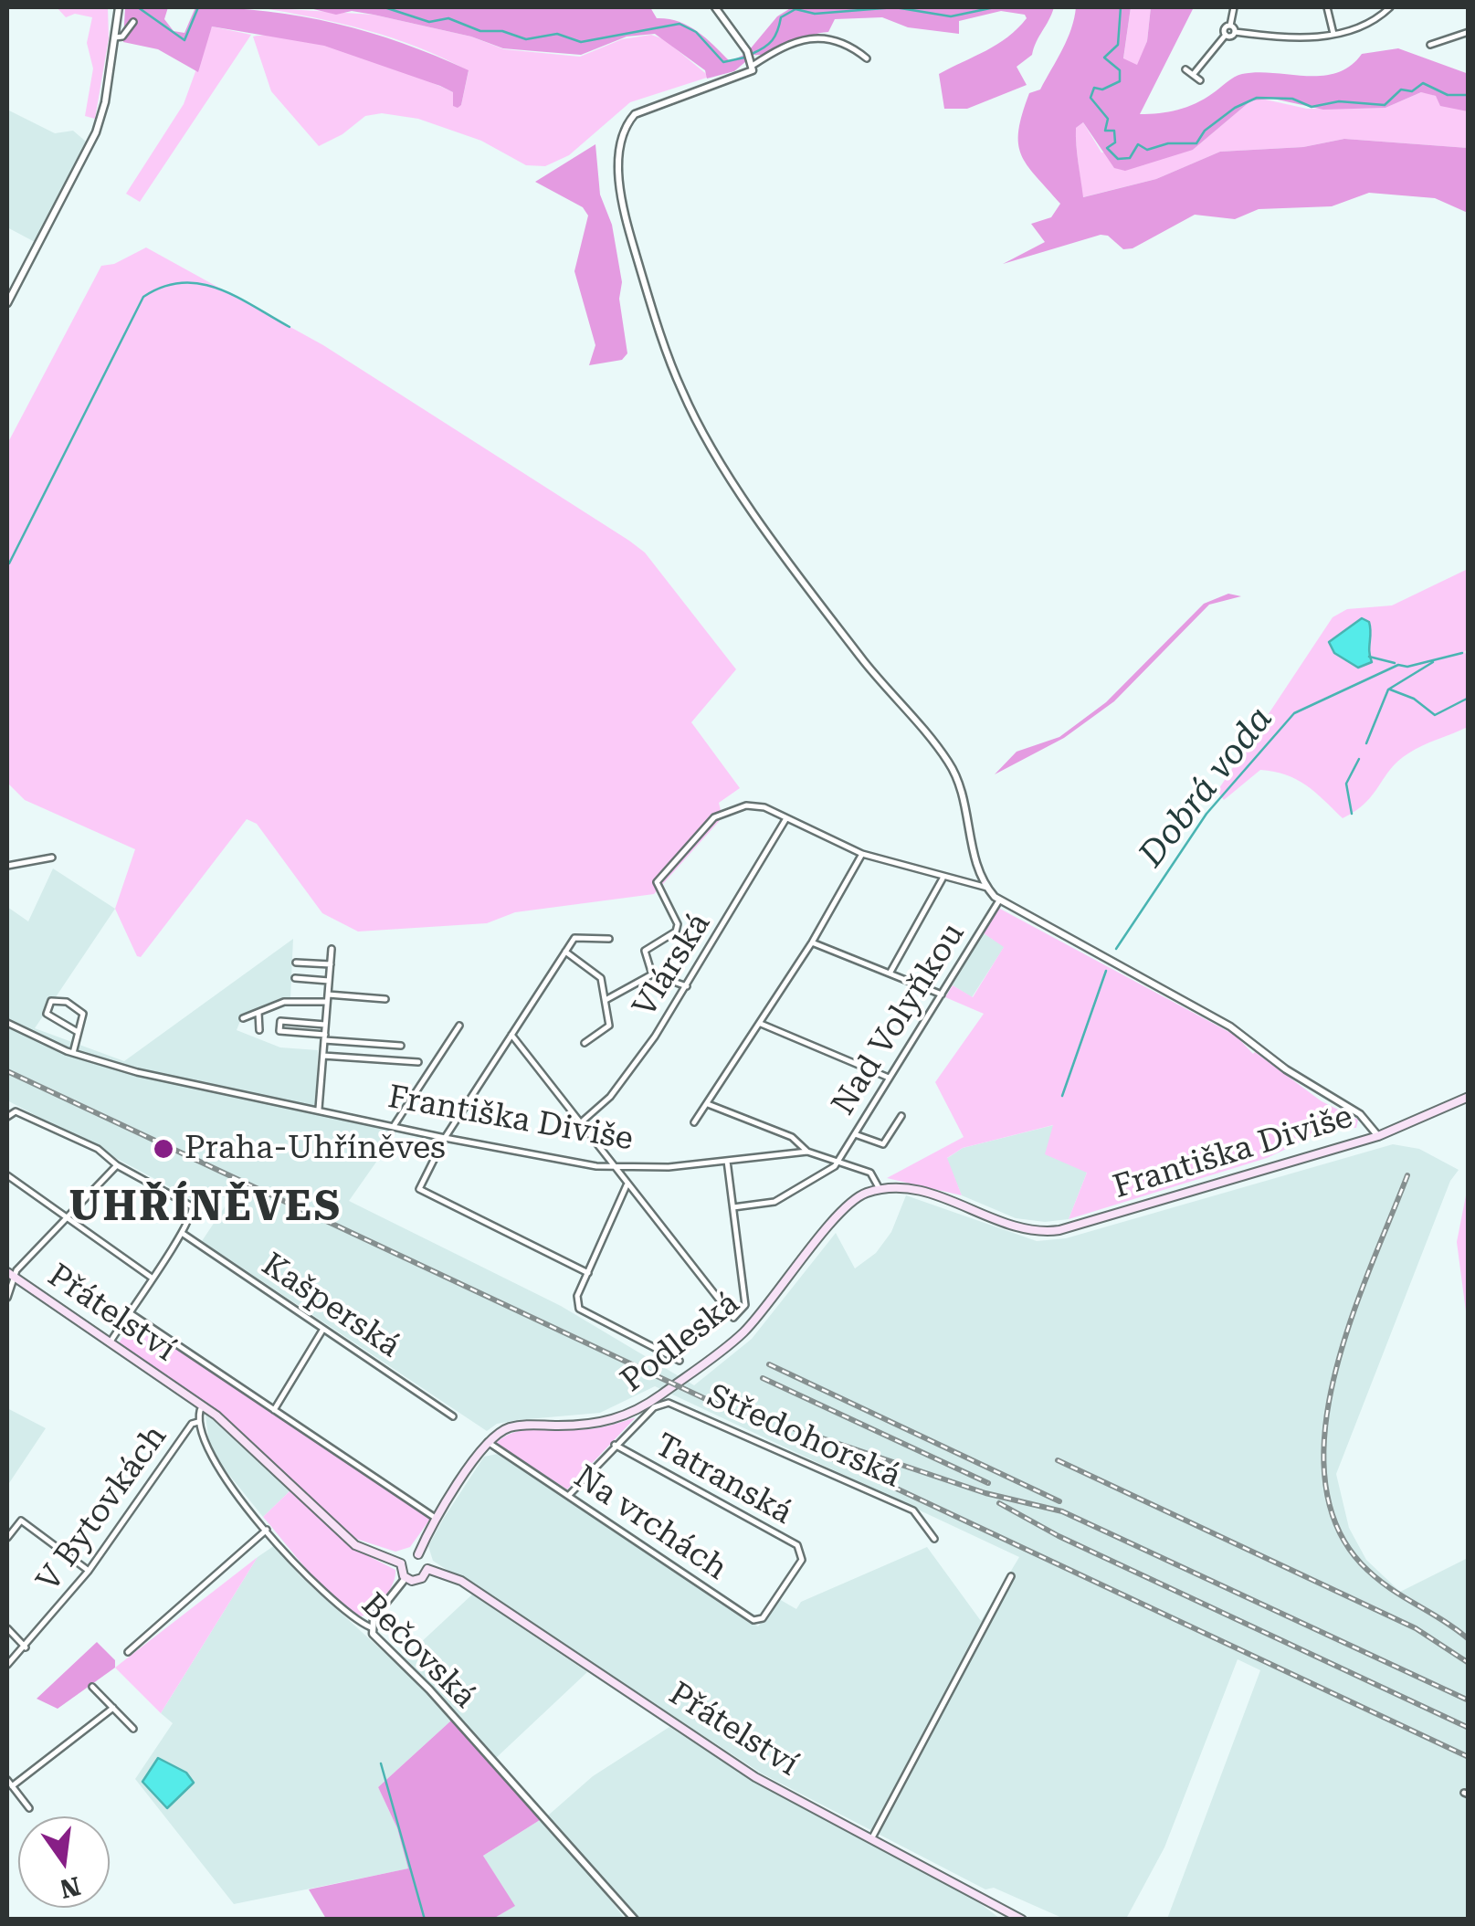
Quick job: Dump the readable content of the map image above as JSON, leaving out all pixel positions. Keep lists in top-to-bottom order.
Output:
{
  "streets": {
    "main road": ["Františka Diviše", "Přátelství", "Podleská"],
    "street": [
      "Vlárská",
      "Nad Volyňkou",
      "Kašperská",
      "Středohorská",
      "Tatranská",
      "V Bytovkách",
      "Na vrchách",
      "Bečovská"
    ]
  },
  "crossings": [
    ["Nad Volyňkou", "Františka Diviše"],
    ["Františka Diviše", "Podleská"],
    ["Podleská", "Na vrchách"],
    ["Středohorská", "Tatranská"],
    ["Středohorská", "Na vrchách"],
    ["Tatranská", "Na vrchách"],
    ["V Bytovkách", "Bečovská"]
  ],
  "districts": ["UHŘÍNĚVES"],
  "water": ["Dobrá voda"],
  "places": ["Praha-Uhříněves"],
  "north": "bottom"
}
